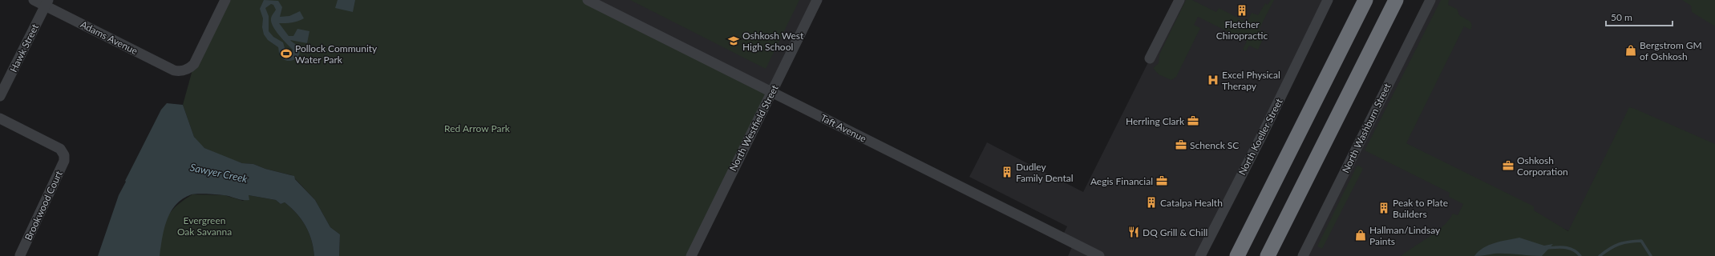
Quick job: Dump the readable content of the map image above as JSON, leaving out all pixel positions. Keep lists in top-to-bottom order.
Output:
{
  "streets": {
    "street": [
      "Adams Avenue",
      "Hawk Street",
      "North Westfield Street",
      "Taft Avenue",
      "North Washburn Street",
      "North Koeller Street",
      "Brookwood Court"
    ]
  },
  "crossings": [
    ["Adams Avenue", "Hawk Street"],
    ["North Westfield Street", "Taft Avenue"]
  ],
  "water": ["Sawyer Creek"],
  "parks": ["Red Arrow Park", "Evergreen Oak Savanna"],
  "places": {
    "building": [
      "Fletcher Chiropractic",
      "Dudley Family Dental",
      "Catalpa Health",
      "Peak to Plate Builders"
    ],
    "school or university": ["Oshkosh West High School"],
    "shop": ["Bergstrom GM of Oshkosh", "Hallman/Lindsay Paints"],
    "sports": ["Pollock Community Water Park"],
    "hospital": ["Excel Physical Therapy"],
    "office": [
      "Herrling Clark",
      "Schenck SC",
      "Oshkosh Corporation",
      "Aegis Financial"
    ],
    "restaurant": ["DQ Grill & Chill"]
  },
  "scale_bar": "50 m"
}
